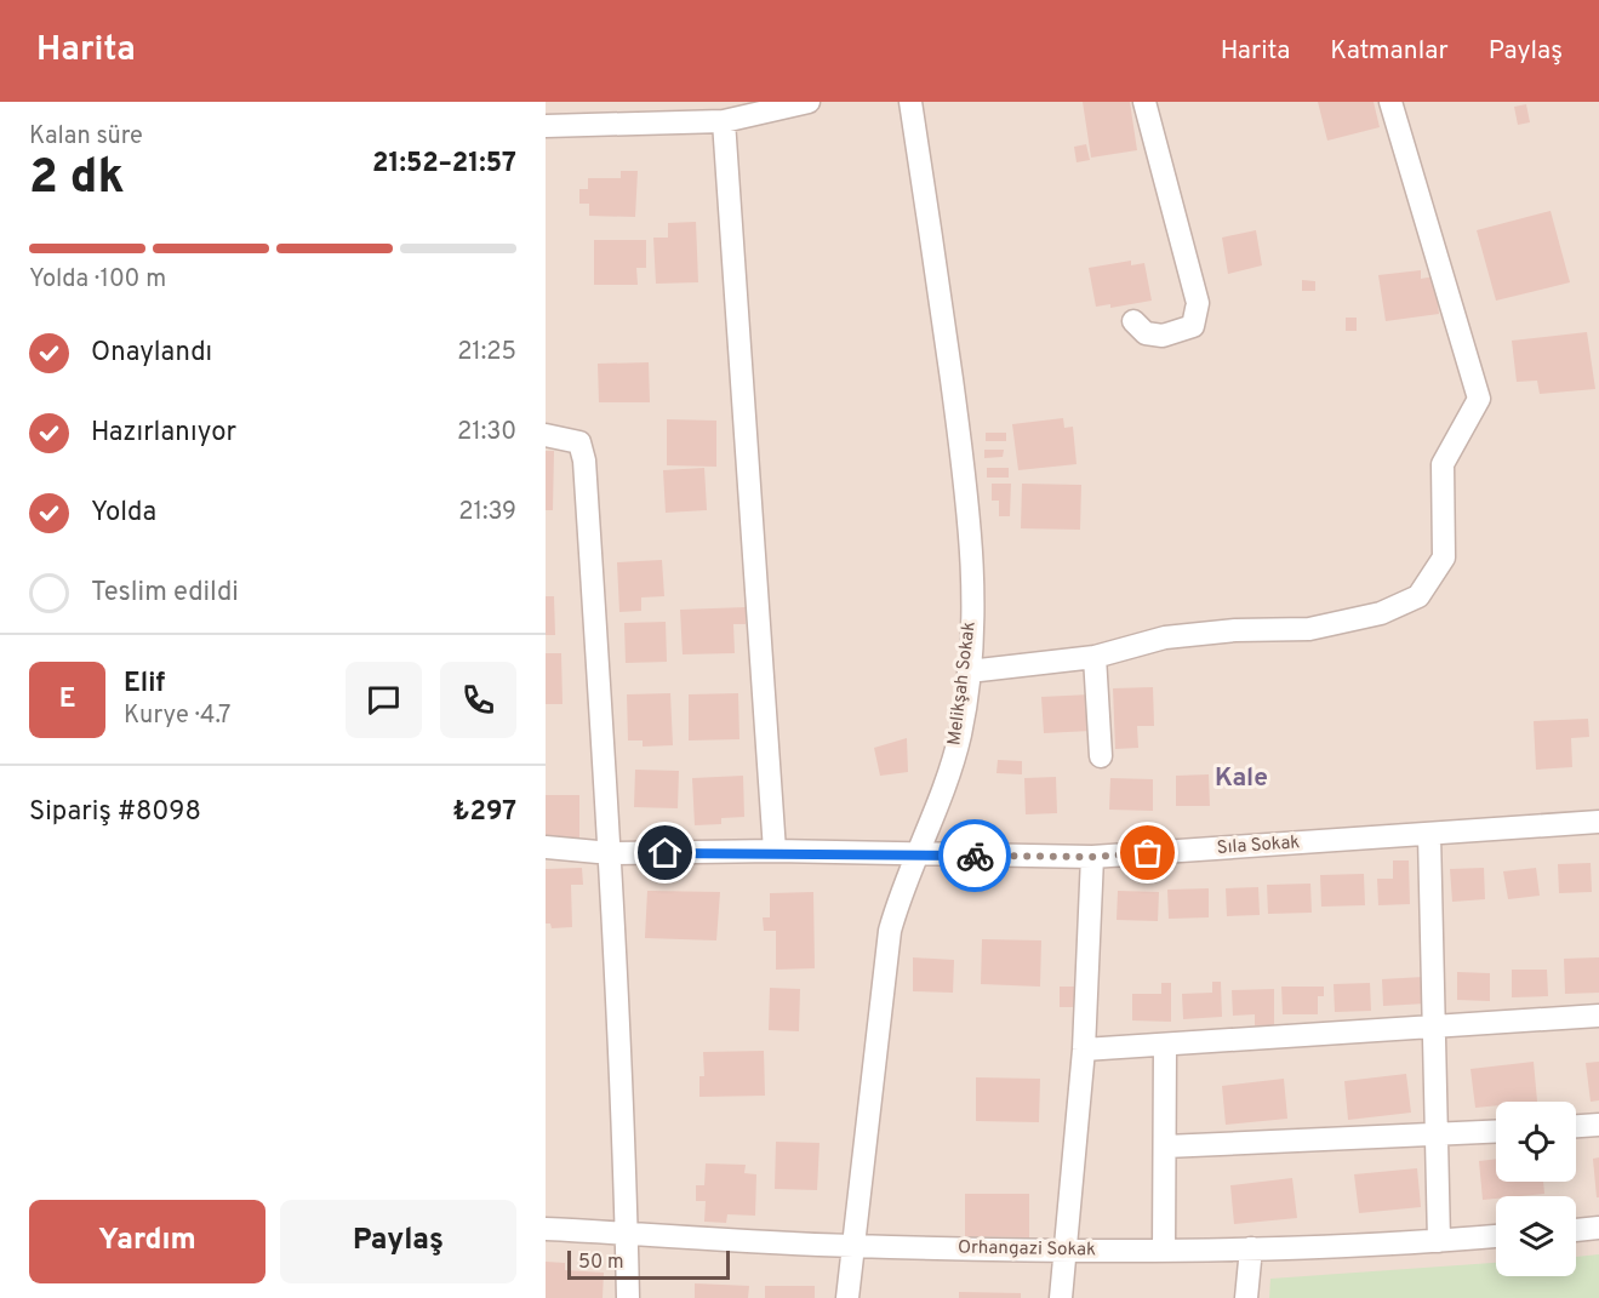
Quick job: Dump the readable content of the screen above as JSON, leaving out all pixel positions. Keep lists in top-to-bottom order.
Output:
{
  "streets": {
    "street": ["Melikşah Sokak", "Sıla Sokak", "Orhangazi Sokak"]
  },
  "crossings": [
    ["Melikşah Sokak", "Sıla Sokak"],
    ["Melikşah Sokak", "Orhangazi Sokak"]
  ],
  "districts": ["Kale"],
  "scale_bar": "50 m",
  "page": {
    "header": "Harita",
    "nav": ["Harita", "Katmanlar", "Paylaş"],
    "heading": ["2 dk", "Kalan süre", "21:52–21:57"],
    "panel": [
      "Elif",
      "Kurye · 4.7",
      "Sipariş #8098",
      "₺297"
    ],
    "bar": "Yolda · 100 m",
    "list": [
      ["Onaylandı", "21:25"],
      ["Hazırlanıyor", "21:30"],
      ["Yolda", "21:39"],
      "Teslim edildi"
    ],
    "round": "E",
    "buttons": ["Yardım", "Paylaş"],
    "scale": "50 m"
  }
}
